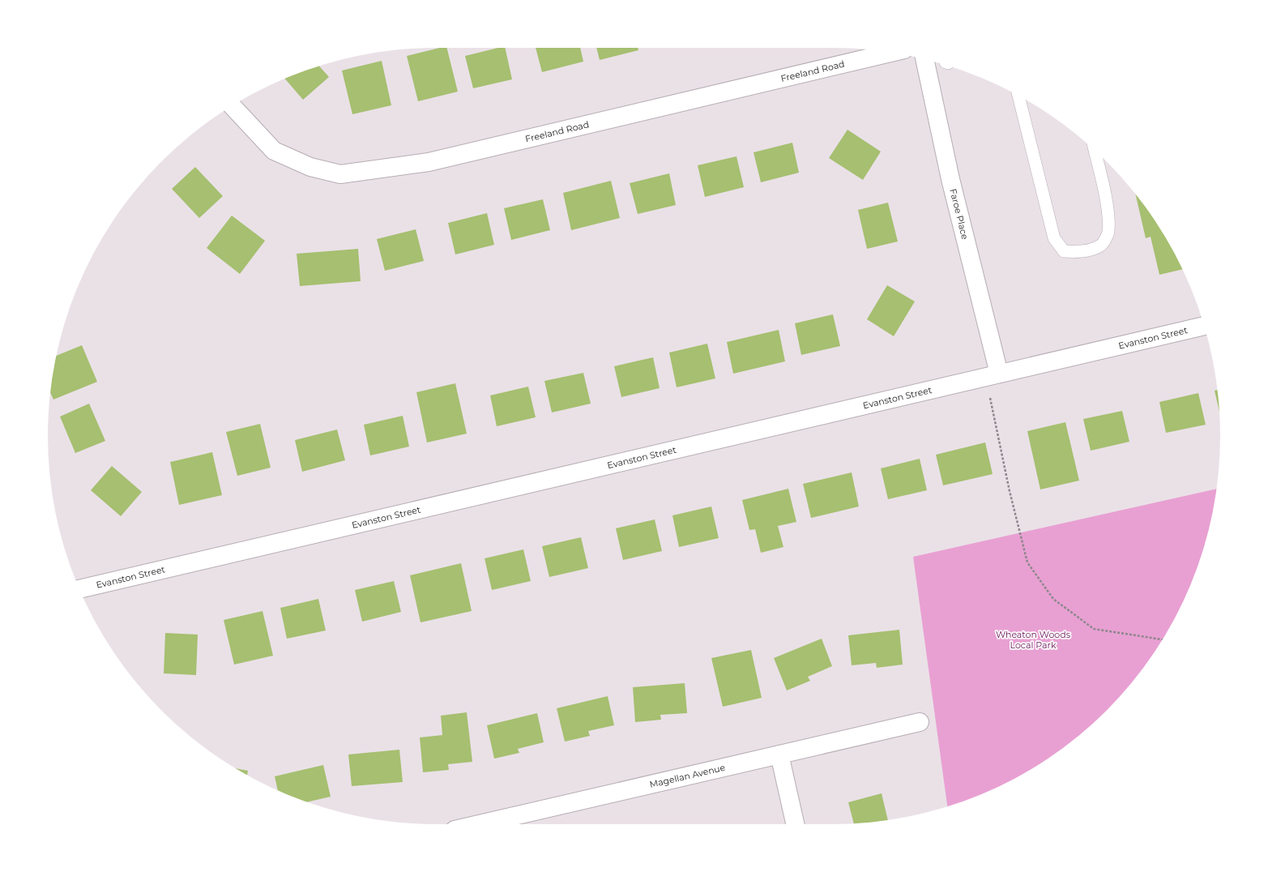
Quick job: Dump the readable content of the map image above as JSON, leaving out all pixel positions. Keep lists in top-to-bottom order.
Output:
{
  "streets": {
    "street": [
      "Freeland Road",
      "Faroe Place",
      "Evanston Street",
      "Magellan Avenue"
    ]
  },
  "crossings": [
    ["Faroe Place", "Evanston Street"]
  ],
  "parks": ["Wheaton Woods Local Park"]
}
